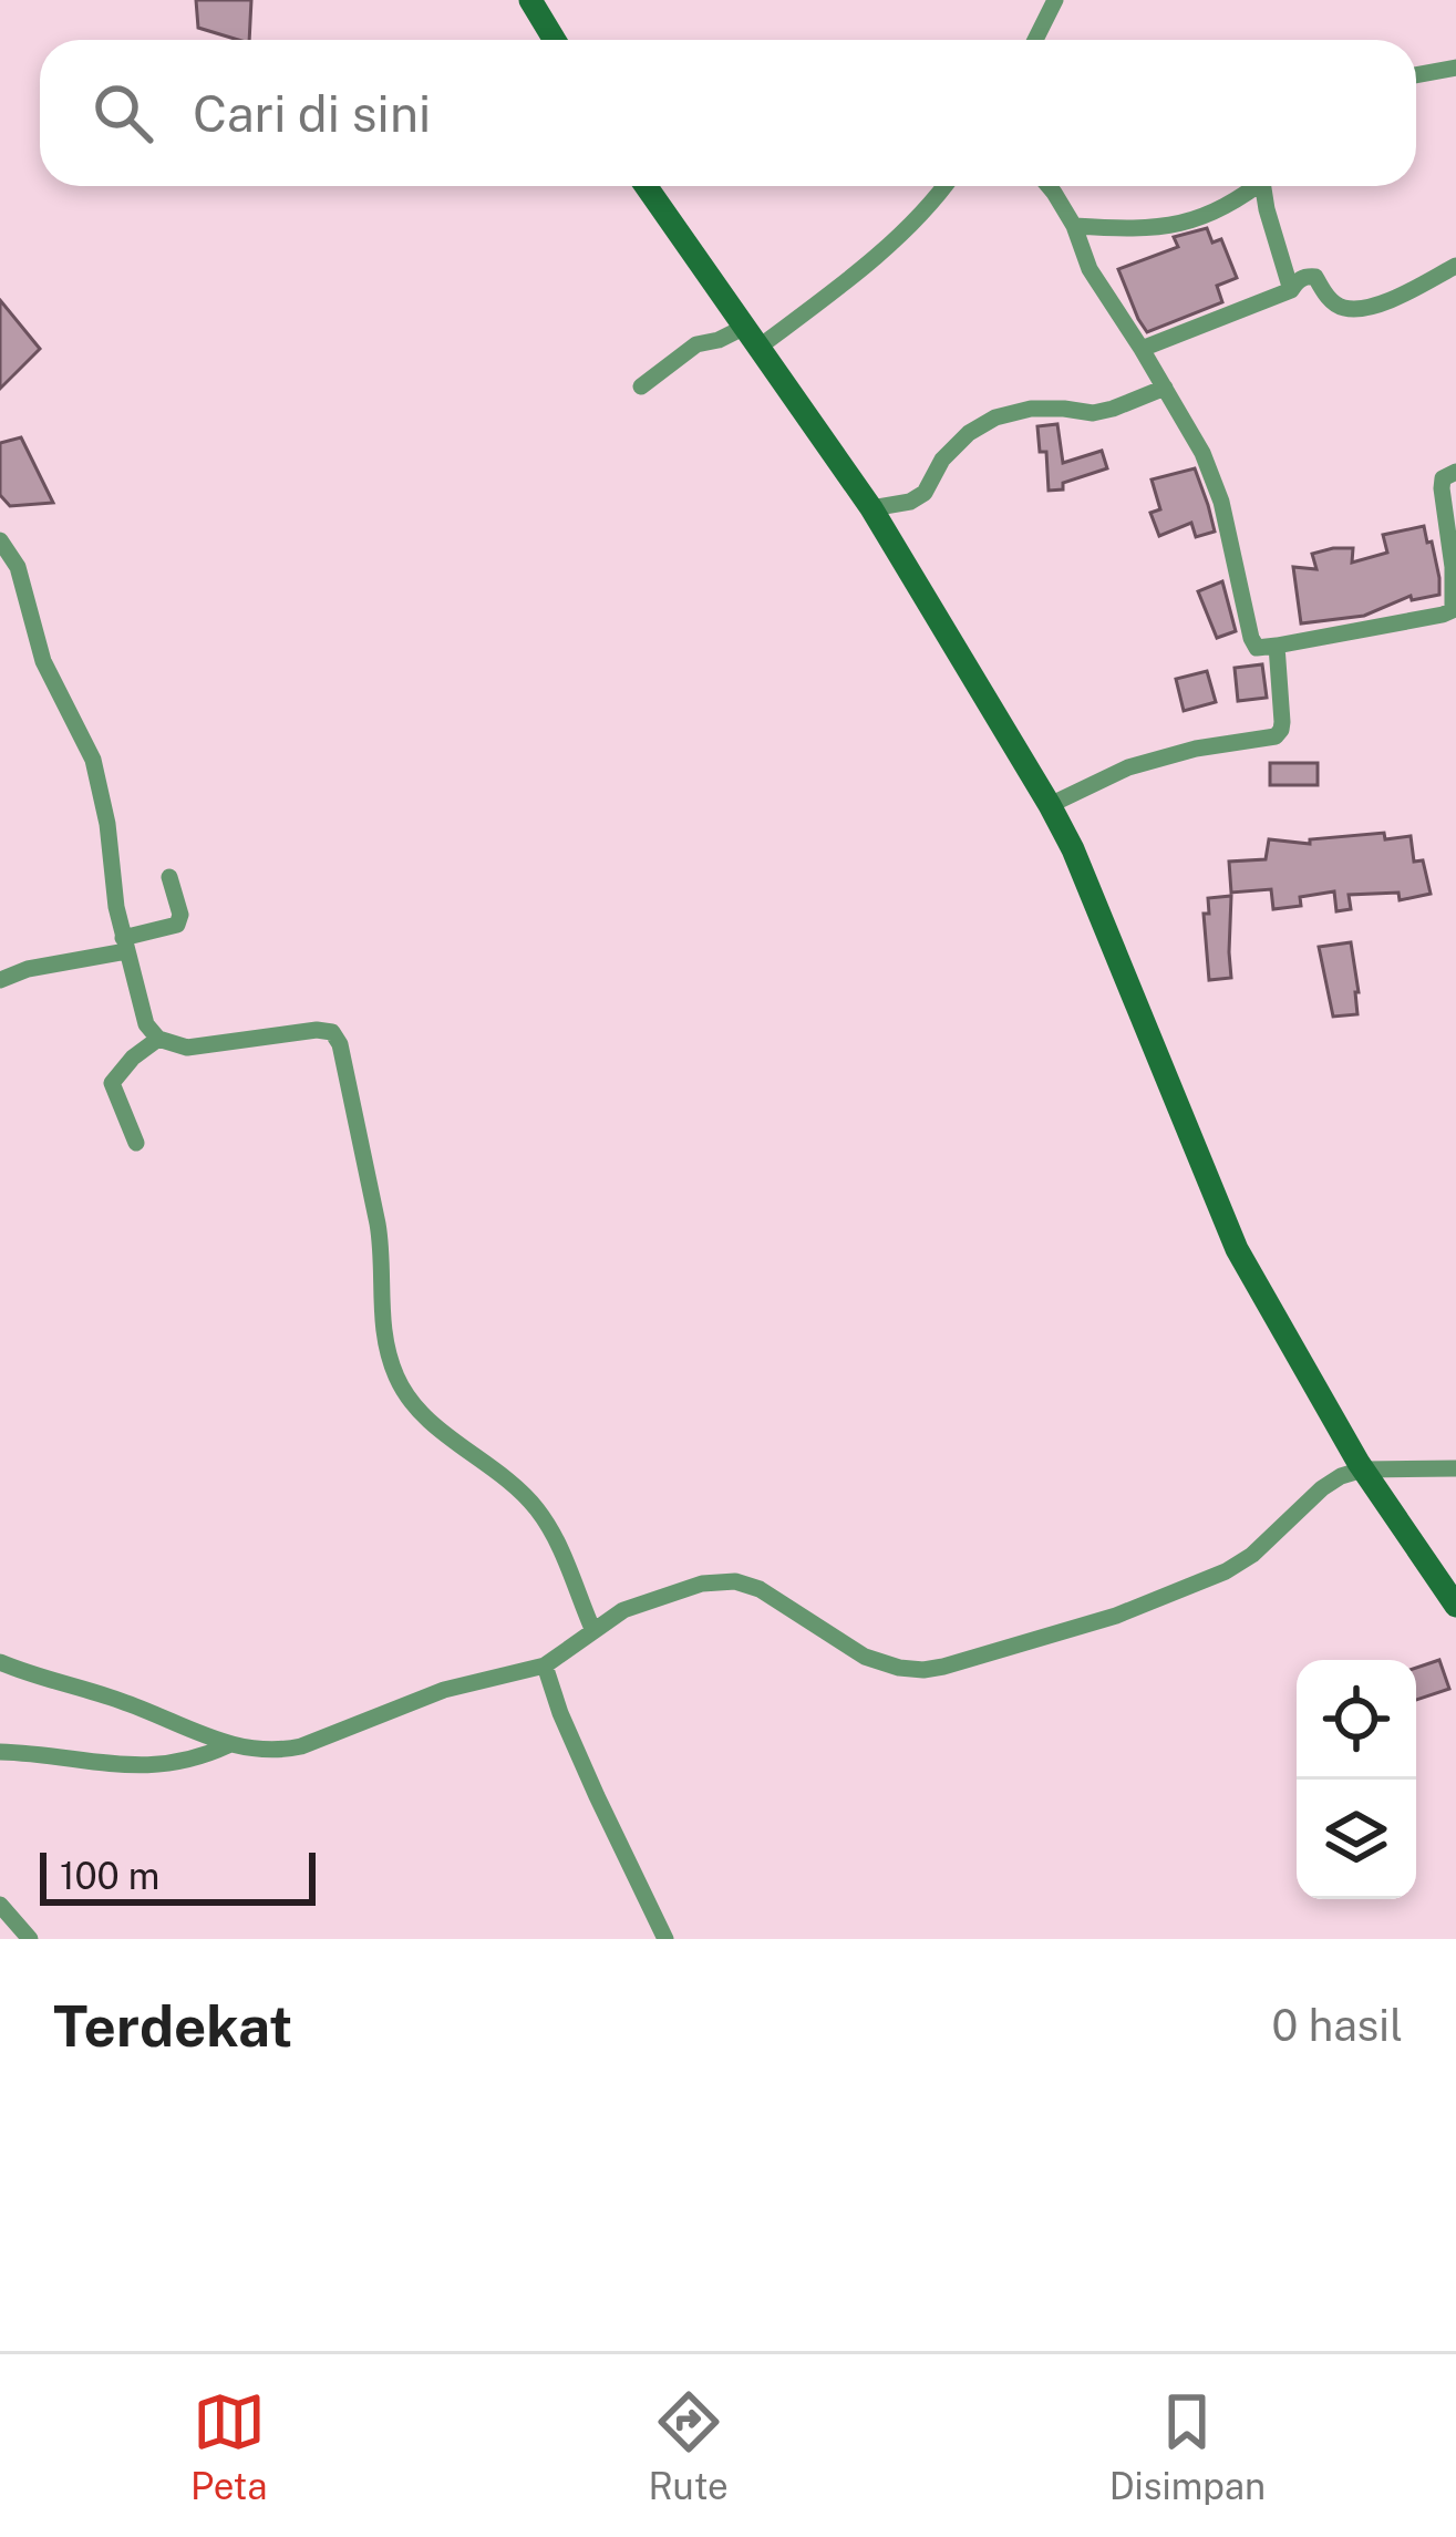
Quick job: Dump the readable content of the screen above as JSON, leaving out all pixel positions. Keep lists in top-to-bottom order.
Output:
{
  "scale_bar": "100 m",
  "page": {
    "search": "Cari di sini",
    "scale": "100 m",
    "heading": ["Terdekat", "0 hasil"],
    "nav": ["Peta", "Rute", "Disimpan"]
  }
}
